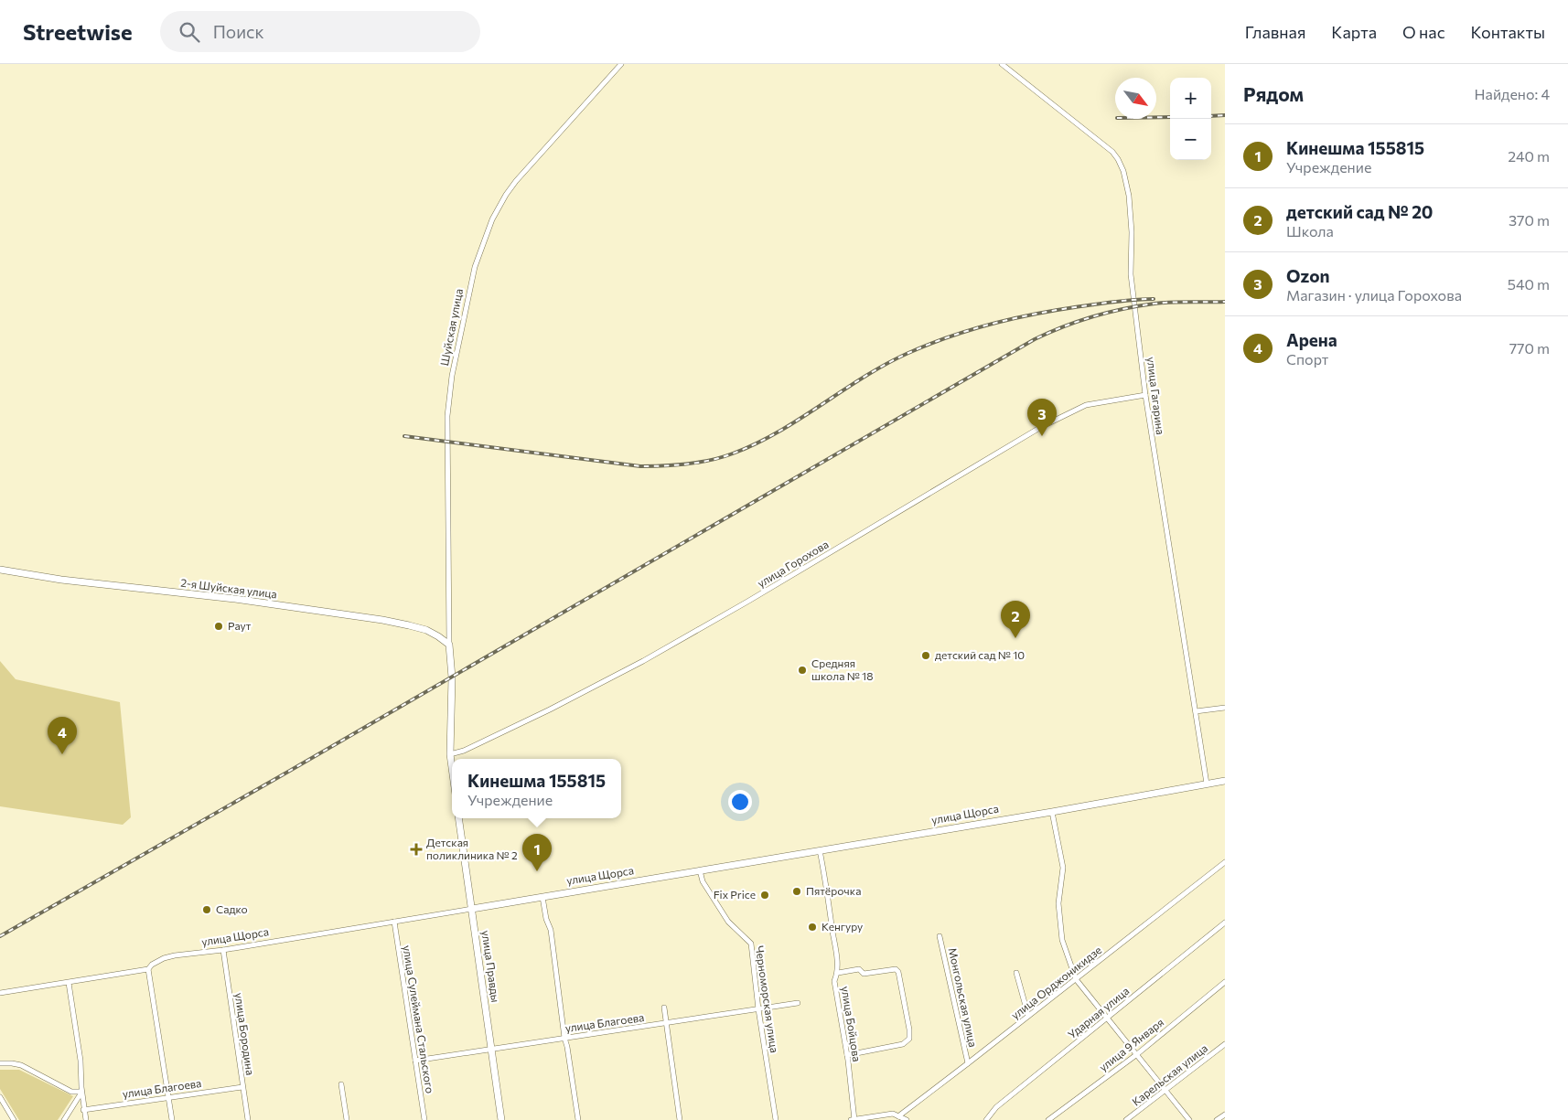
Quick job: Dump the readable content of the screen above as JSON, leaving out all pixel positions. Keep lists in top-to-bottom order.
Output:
{
  "streets": {
    "street": [
      "Шуйская улица",
      "улица Гагарина",
      "улица Горохова",
      "2-я Шуйская улица",
      "улица Щорса",
      "улица Правды",
      "улица Орджоникидзе",
      "Монгольская улица",
      "Черноморская улица",
      "Ударная улица",
      "улица Сулеймана Стальского",
      "улица Благоева",
      "улица Бойцова",
      "улица Бородина",
      "улица 9 Января",
      "Карельская улица"
    ]
  },
  "crossings": [
    ["Шуйская улица", "2-я Шуйская улица"],
    ["улица Гагарина", "улица Горохова"],
    ["улица Гагарина", "улица Щорса"],
    ["улица Щорса", "улица Правды"],
    ["улица Щорса", "Черноморская улица"],
    ["улица Щорса", "улица Сулеймана Стальского"],
    ["улица Щорса", "улица Бойцова"],
    ["улица Щорса", "улица Бородина"],
    ["улица Правды", "улица Благоева"],
    ["улица Орджоникидзе", "Монгольская улица"],
    ["улица Орджоникидзе", "улица Бойцова"],
    ["Черноморская улица", "улица Благоева"],
    ["улица Сулеймана Стальского", "улица Благоева"],
    ["улица Благоева", "улица Бородина"]
  ],
  "places": {
    "other": [
      "Раут",
      "детский сад № 10",
      "Средняя школа № 18",
      "Пятёрочка",
      "Fix Price",
      "Садко",
      "Кенгуру"
    ],
    "health": ["Детская поликлиника № 2"]
  },
  "north": "bottom right",
  "page": {
    "header": "Streetwise",
    "search": "Поиск",
    "nav": [
      "Главная",
      "Карта",
      "О нас",
      "Контакты"
    ],
    "heading": ["Рядом", "Найдено: 4"],
    "map_buttons": ["+", "−"],
    "list": [
      {
        "mark": "1",
        "name": "Кинешма 155815",
        "note": "Учреждение",
        "value": "240 m"
      },
      {
        "mark": "2",
        "name": "детский сад № 20",
        "note": "Школа",
        "value": "370 m"
      },
      {
        "mark": "3",
        "name": "Ozon",
        "note": "Магазин · улица Горохова",
        "value": "540 m"
      },
      {
        "mark": "4",
        "name": "Арена",
        "note": "Спорт",
        "value": "770 m"
      }
    ],
    "pins": [
      "3",
      "2",
      "4",
      "1"
    ],
    "popup": ["Кинешма 155815", "Учреждение"]
  }
}
